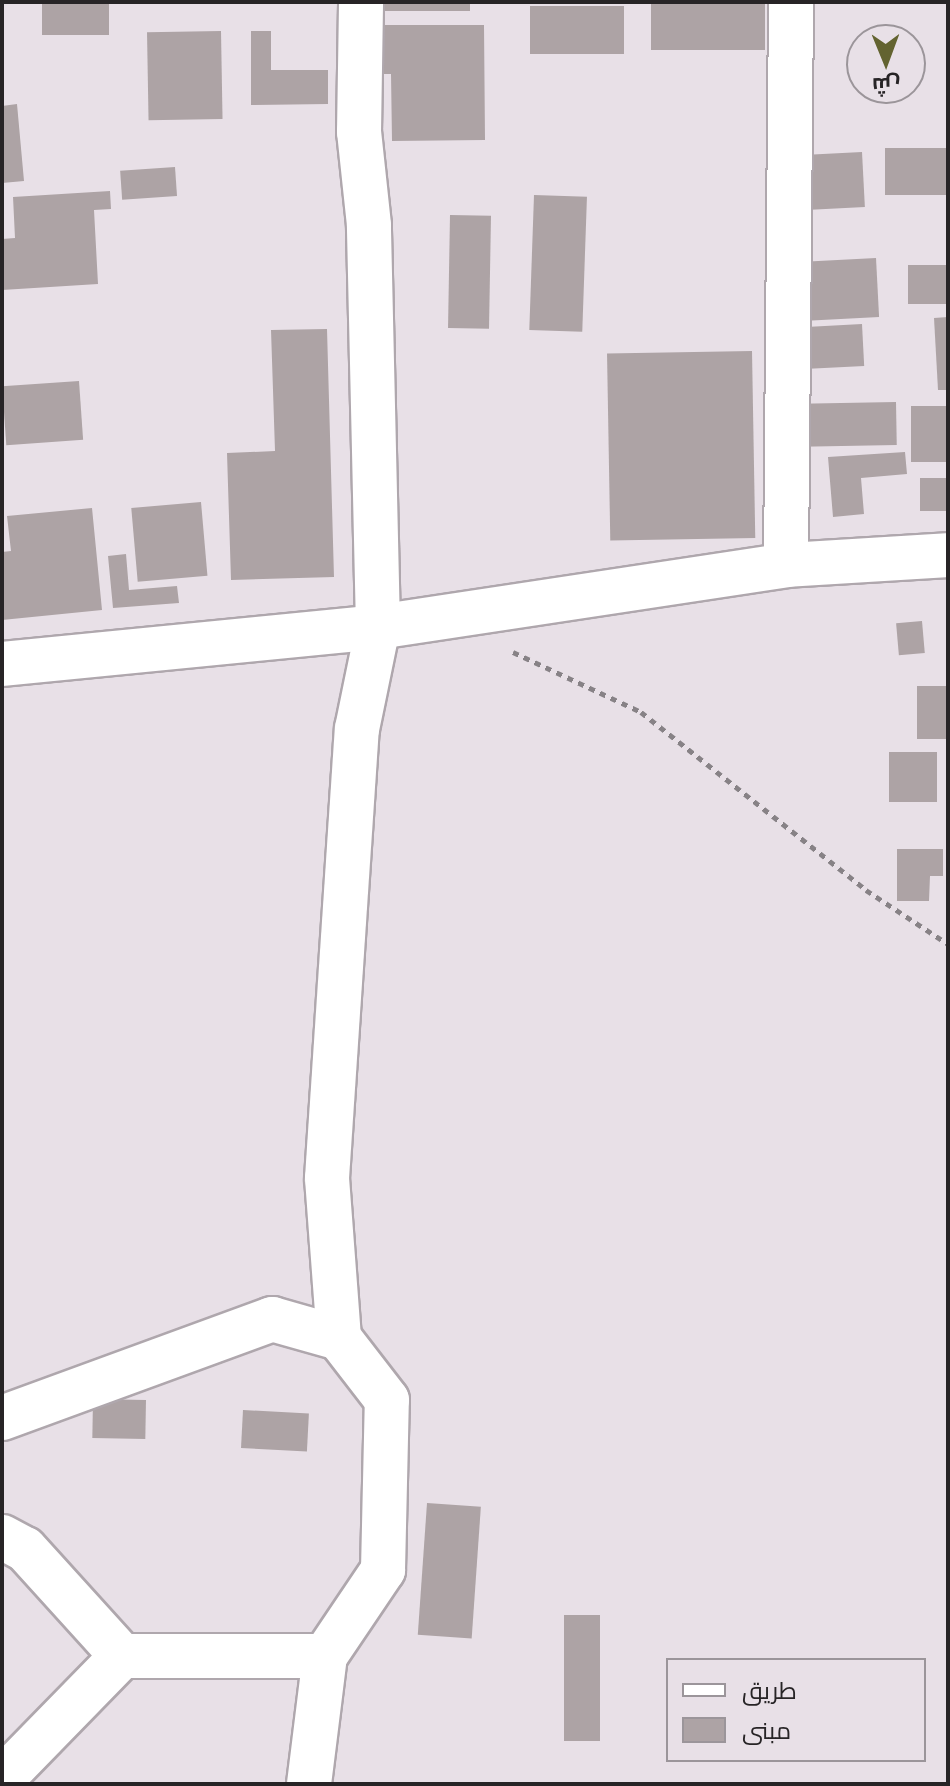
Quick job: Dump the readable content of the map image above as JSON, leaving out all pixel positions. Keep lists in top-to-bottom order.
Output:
{
  "legend": ["طريق", "مبنى"],
  "north": "bottom"
}
